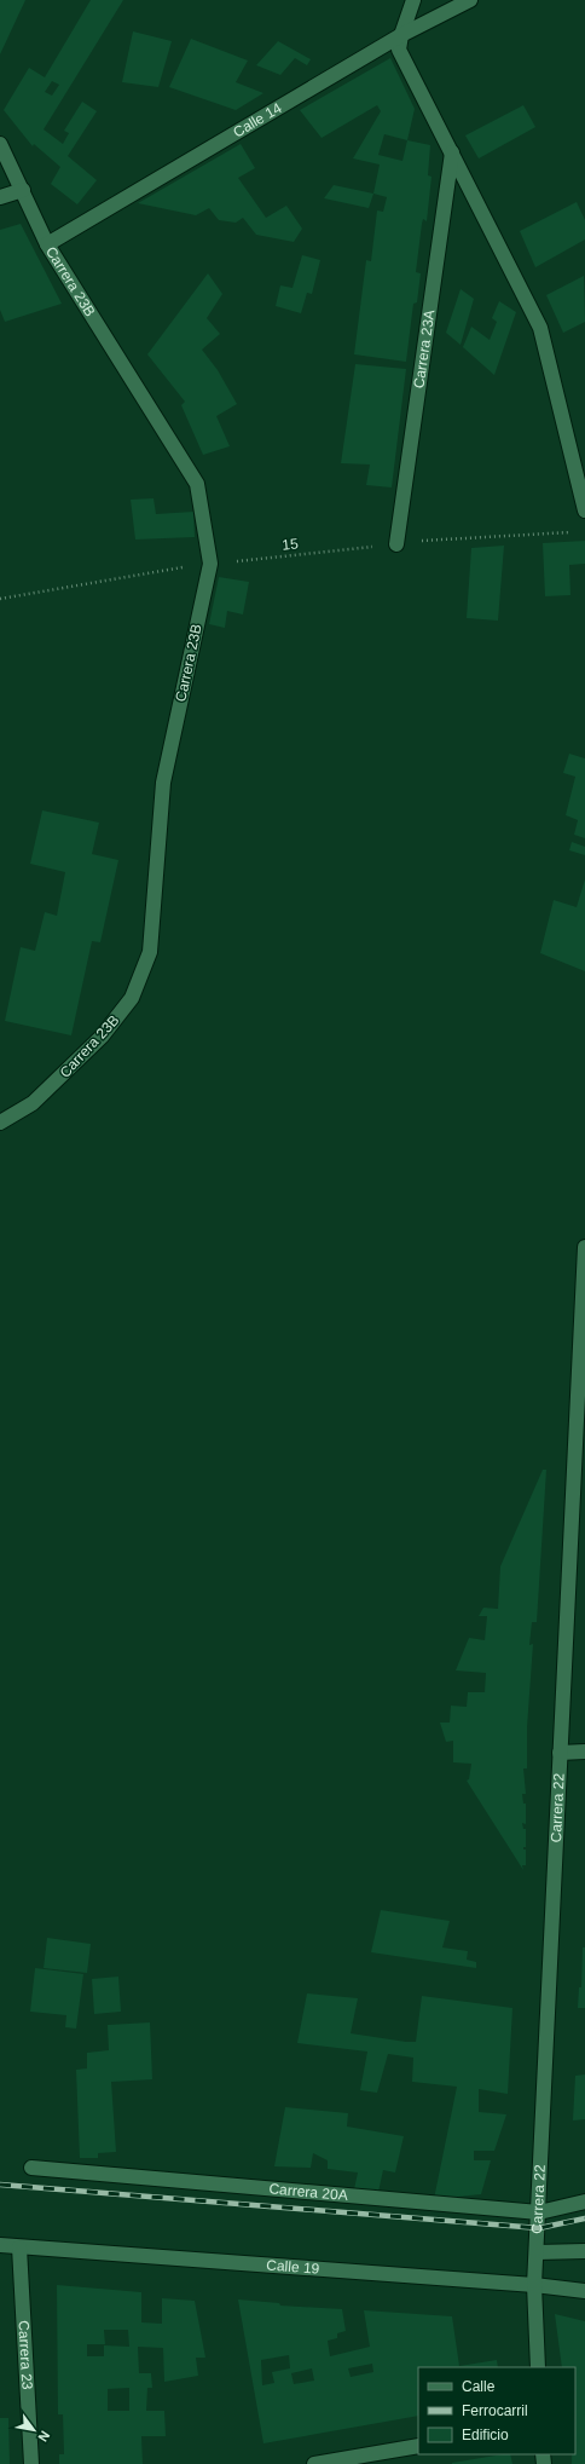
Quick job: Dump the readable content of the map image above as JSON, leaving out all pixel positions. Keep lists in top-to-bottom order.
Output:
{
  "streets": {
    "street": [
      "Calle 14",
      "Carrera 23B",
      "Carrera 23A",
      "Carrera 22",
      "Carrera 20A",
      "Calle 19",
      "Carrera 23"
    ],
    "path": ["15"]
  },
  "crossings": [
    ["Calle 14", "Carrera 23B"],
    ["Carrera 23B", "15"],
    ["Carrera 23A", "15"],
    ["Carrera 22", "Carrera 20A"],
    ["Carrera 22", "Calle 19"],
    ["Calle 19", "Carrera 23"]
  ],
  "legend": ["Calle", "Ferrocarril", "Edificio"],
  "north": "bottom right"
}
